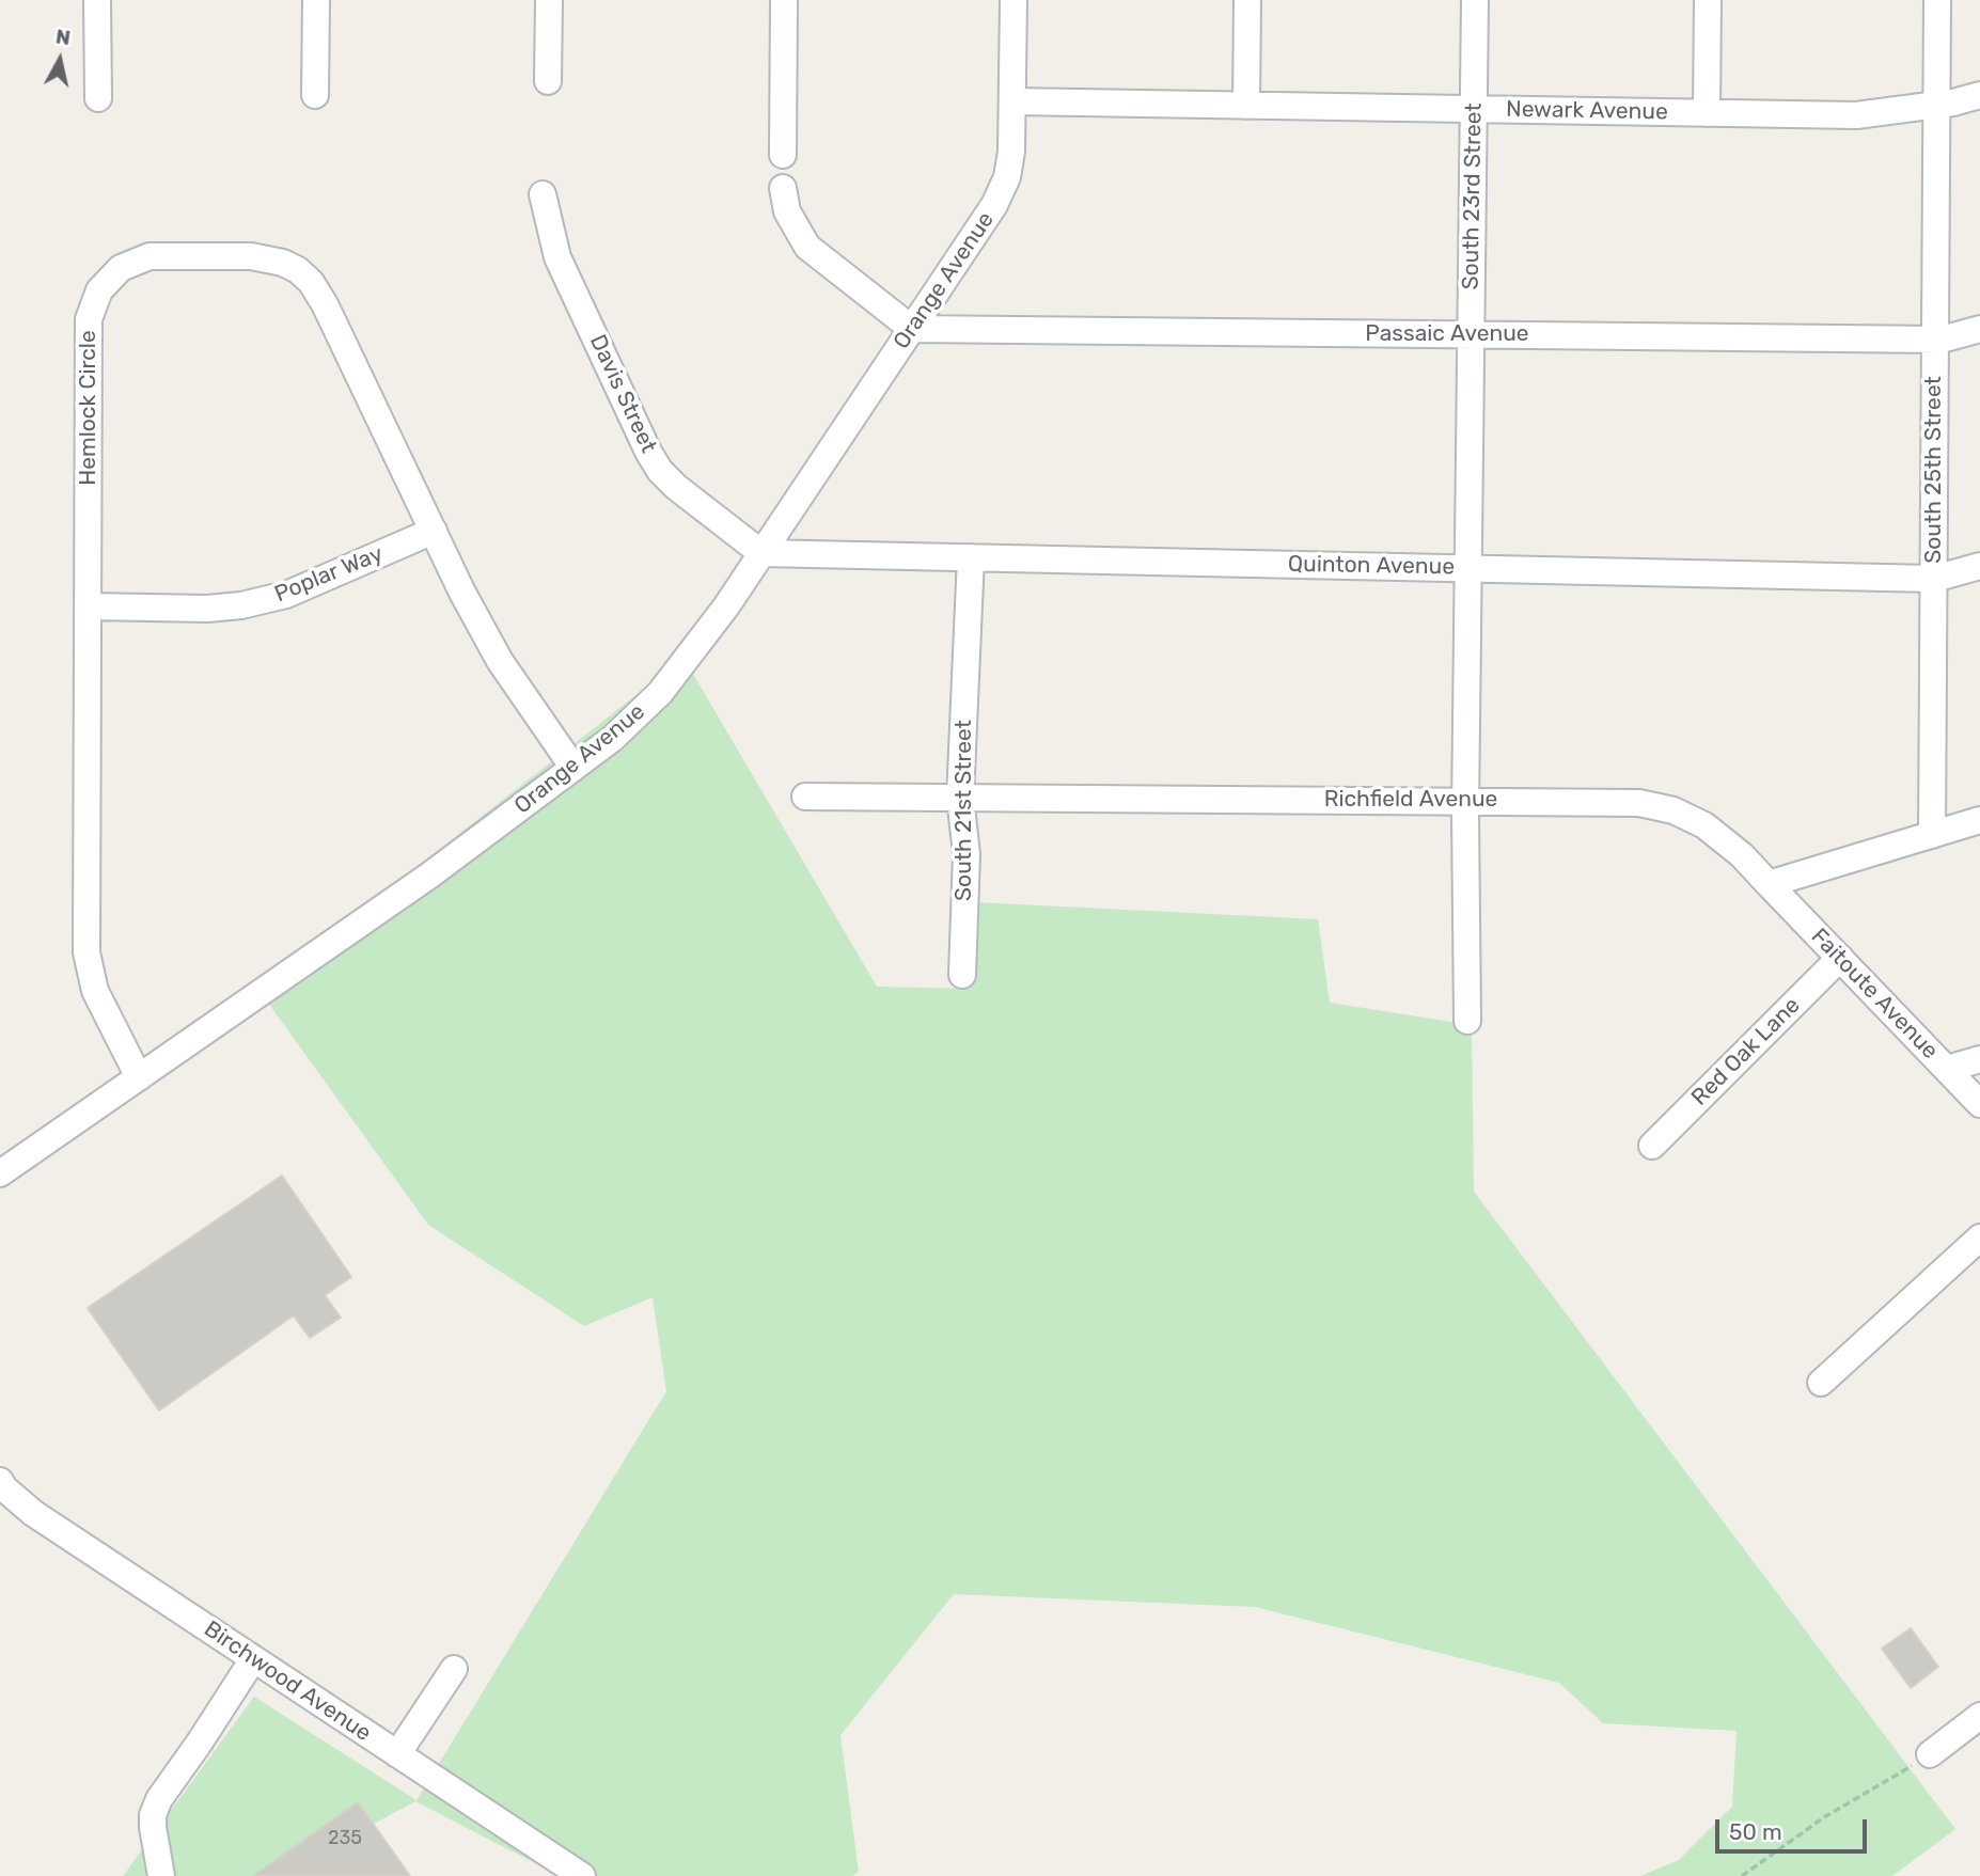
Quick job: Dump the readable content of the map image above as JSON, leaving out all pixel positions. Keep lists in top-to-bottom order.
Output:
{
  "streets": {
    "street": [
      "Newark Avenue",
      "South 23rd Street",
      "Orange Avenue",
      "Passaic Avenue",
      "Davis Street",
      "Hemlock Circle",
      "South 25th Street",
      "Quinton Avenue",
      "Poplar Way",
      "Richfield Avenue",
      "South 21st Street",
      "Faitoute Avenue",
      "Red Oak Lane",
      "Birchwood Avenue"
    ]
  },
  "crossings": [
    ["Newark Avenue", "South 23rd Street"],
    ["Newark Avenue", "Orange Avenue"],
    ["Newark Avenue", "South 25th Street"],
    ["South 23rd Street", "Passaic Avenue"],
    ["South 23rd Street", "Quinton Avenue"],
    ["South 23rd Street", "Richfield Avenue"],
    ["Orange Avenue", "Passaic Avenue"],
    ["Orange Avenue", "Davis Street"],
    ["Orange Avenue", "Hemlock Circle"],
    ["Orange Avenue", "Quinton Avenue"],
    ["Passaic Avenue", "South 25th Street"],
    ["Davis Street", "Quinton Avenue"],
    ["Hemlock Circle", "Poplar Way"],
    ["South 25th Street", "Quinton Avenue"],
    ["Quinton Avenue", "South 21st Street"],
    ["Richfield Avenue", "South 21st Street"],
    ["Richfield Avenue", "Faitoute Avenue"],
    ["Faitoute Avenue", "Red Oak Lane"]
  ],
  "house_numbers": ["235"],
  "scale_bar": "50 m",
  "north": "top"
}
